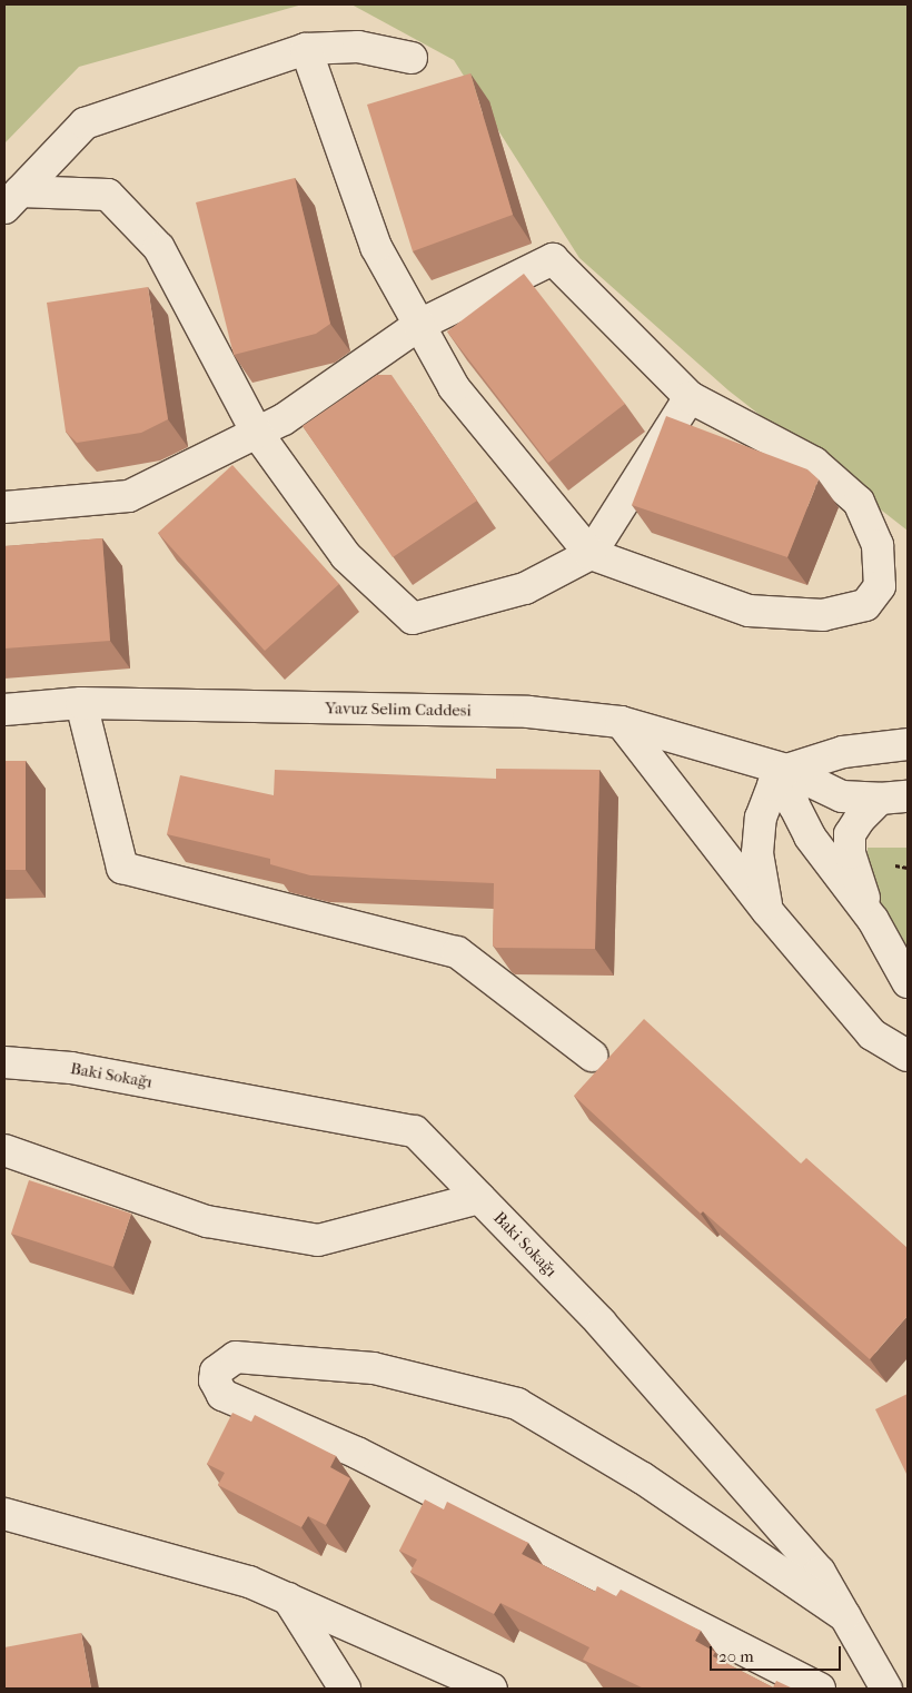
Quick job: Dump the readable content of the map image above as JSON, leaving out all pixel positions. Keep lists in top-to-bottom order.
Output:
{
  "streets": {
    "street": ["Yavuz Selim Caddesi", "Baki Sokağı"]
  },
  "scale_bar": "20 m"
}
